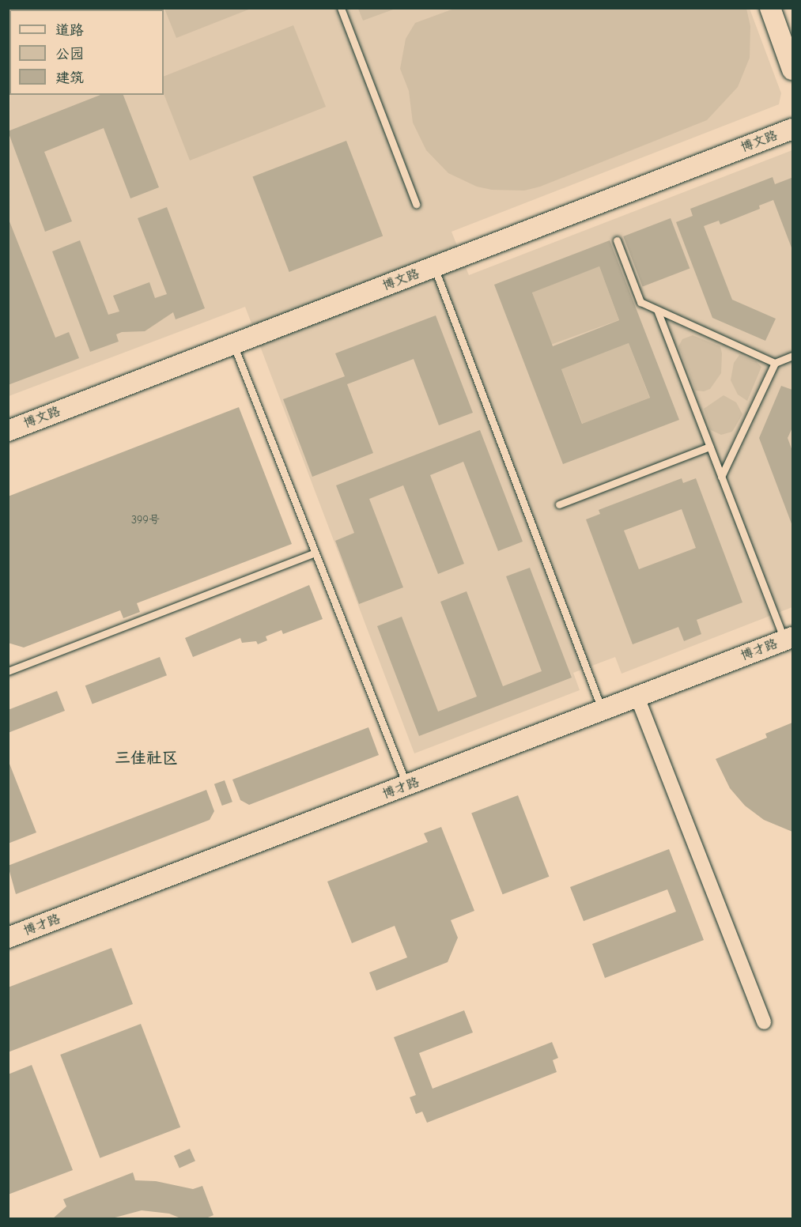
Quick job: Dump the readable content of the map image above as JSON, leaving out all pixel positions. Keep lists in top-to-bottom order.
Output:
{
  "streets": {
    "street": ["博文路", "博才路"]
  },
  "districts": ["三佳社区"],
  "house_numbers": ["399号"],
  "legend": ["道路", "公园", "建筑"]
}
